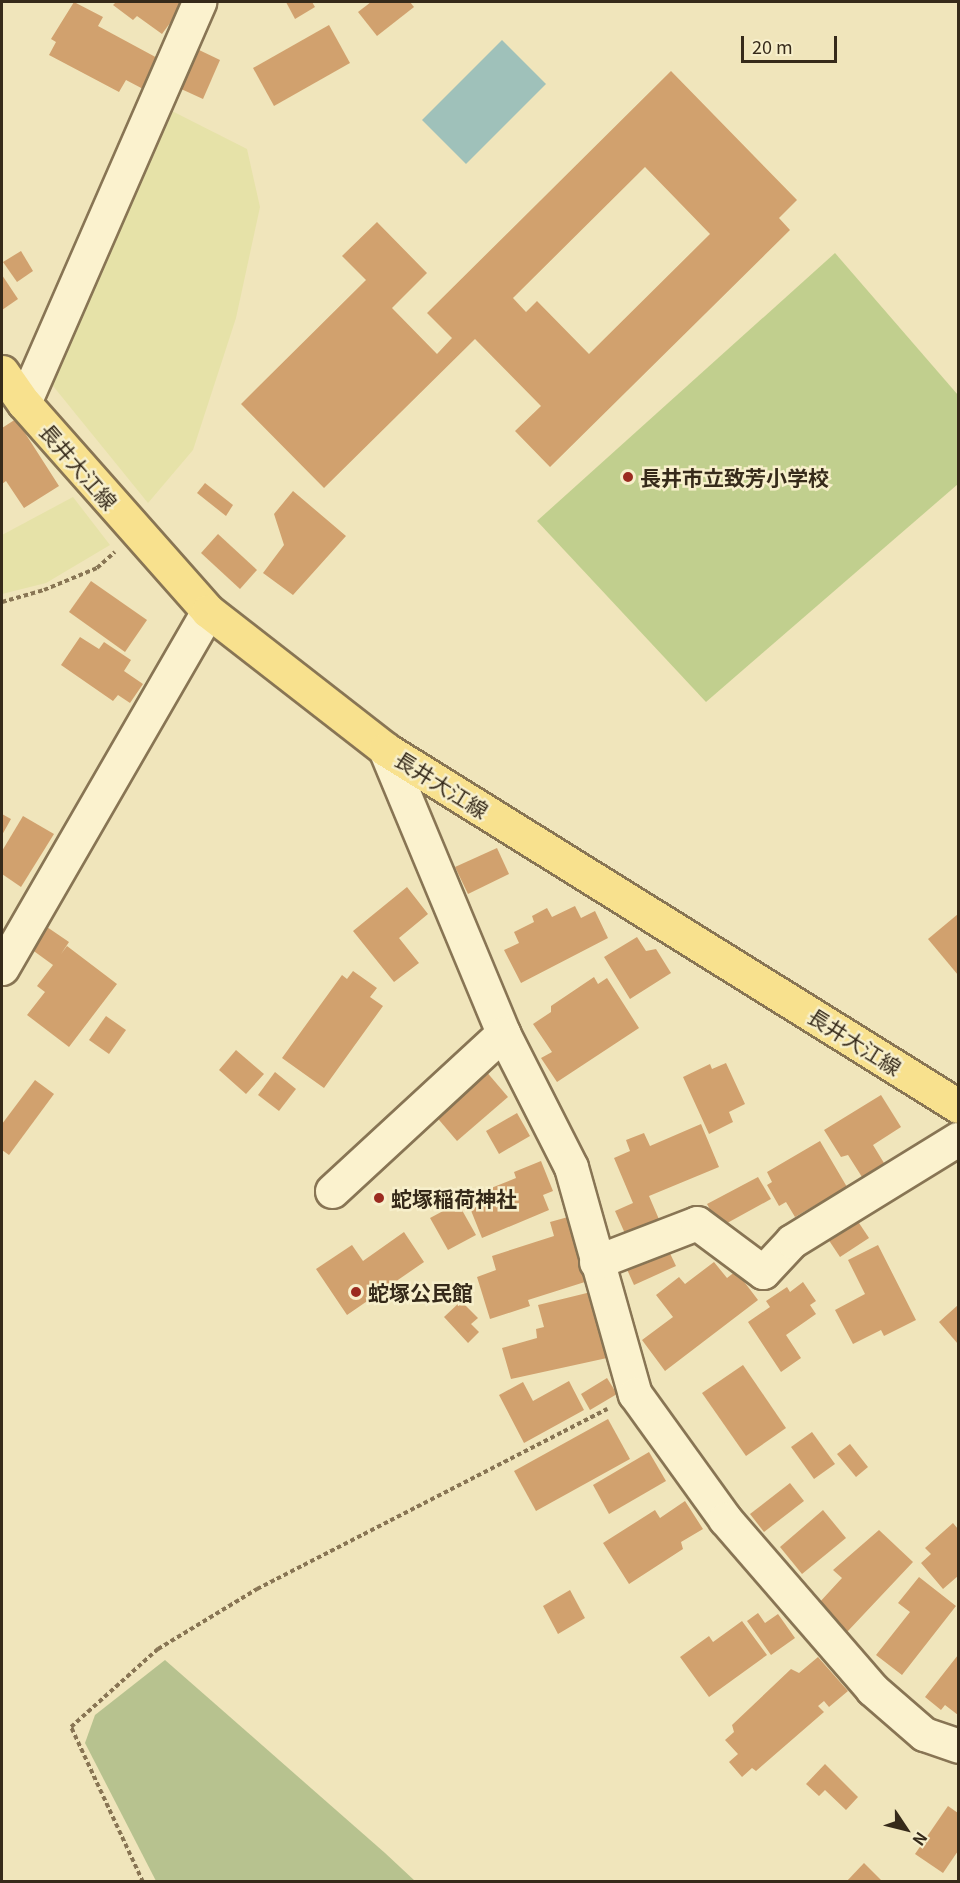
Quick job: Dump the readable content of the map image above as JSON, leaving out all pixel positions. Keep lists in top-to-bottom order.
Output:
{
  "streets": {
    "main road": ["長井大江線"]
  },
  "places": ["長井市立致芳小学校", "蛇塚稲荷神社", "蛇塚公民館"],
  "scale_bar": "20 m",
  "north": "bottom right"
}
